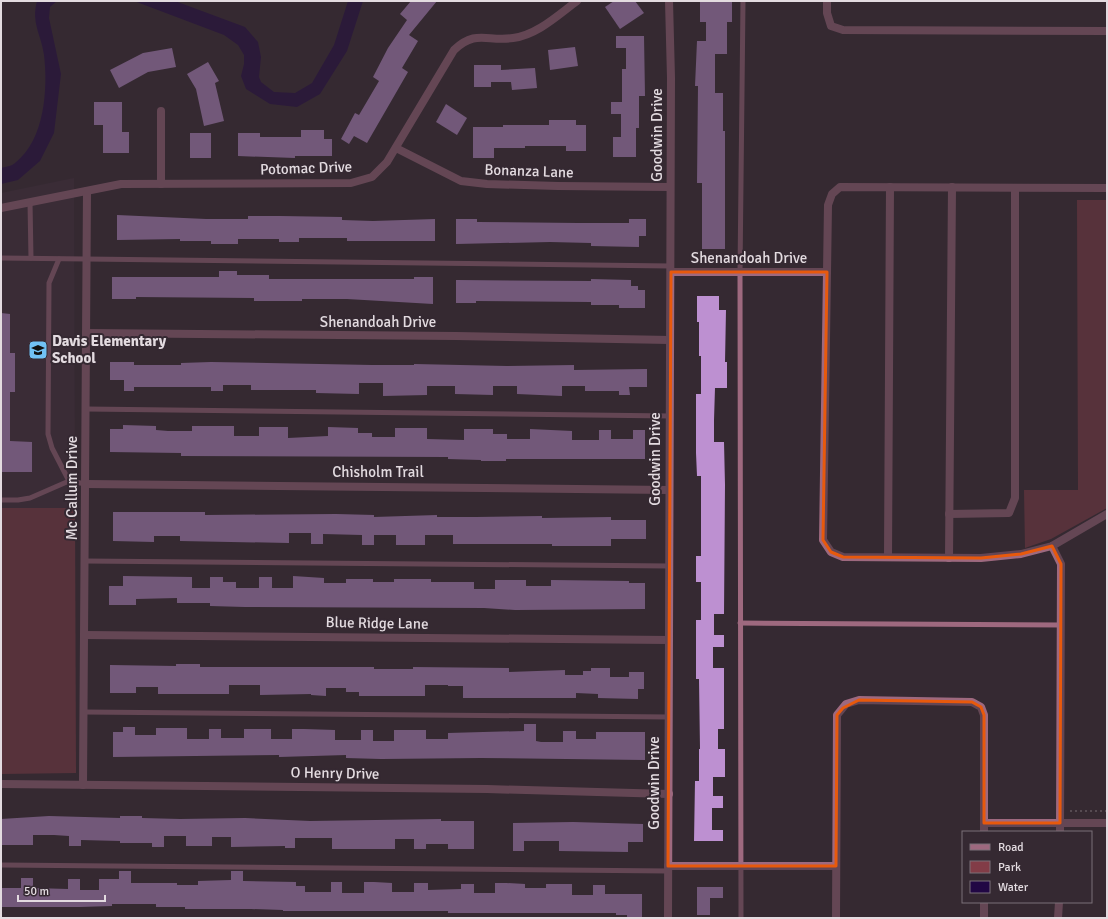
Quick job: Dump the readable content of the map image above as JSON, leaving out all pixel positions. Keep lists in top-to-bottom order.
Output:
{
  "streets": {
    "street": [
      "Goodwin Drive",
      "Potomac Drive",
      "Bonanza Lane",
      "Shenandoah Drive",
      "Chisholm Trail",
      "Mc Callum Drive",
      "Blue Ridge Lane",
      "O Henry Drive"
    ]
  },
  "crossings": [
    ["Goodwin Drive", "Bonanza Lane"],
    ["Goodwin Drive", "Shenandoah Drive"],
    ["Goodwin Drive", "Chisholm Trail"],
    ["Goodwin Drive", "Blue Ridge Lane"],
    ["Goodwin Drive", "O Henry Drive"],
    ["Potomac Drive", "Bonanza Lane"],
    ["Potomac Drive", "Mc Callum Drive"],
    ["Shenandoah Drive", "Mc Callum Drive"],
    ["Chisholm Trail", "Mc Callum Drive"],
    ["Mc Callum Drive", "Blue Ridge Lane"],
    ["Mc Callum Drive", "O Henry Drive"]
  ],
  "places": {
    "school or university": ["Davis Elementary School"]
  },
  "legend": ["Road", "Park", "Water"],
  "scale_bar": "50 m"
}
